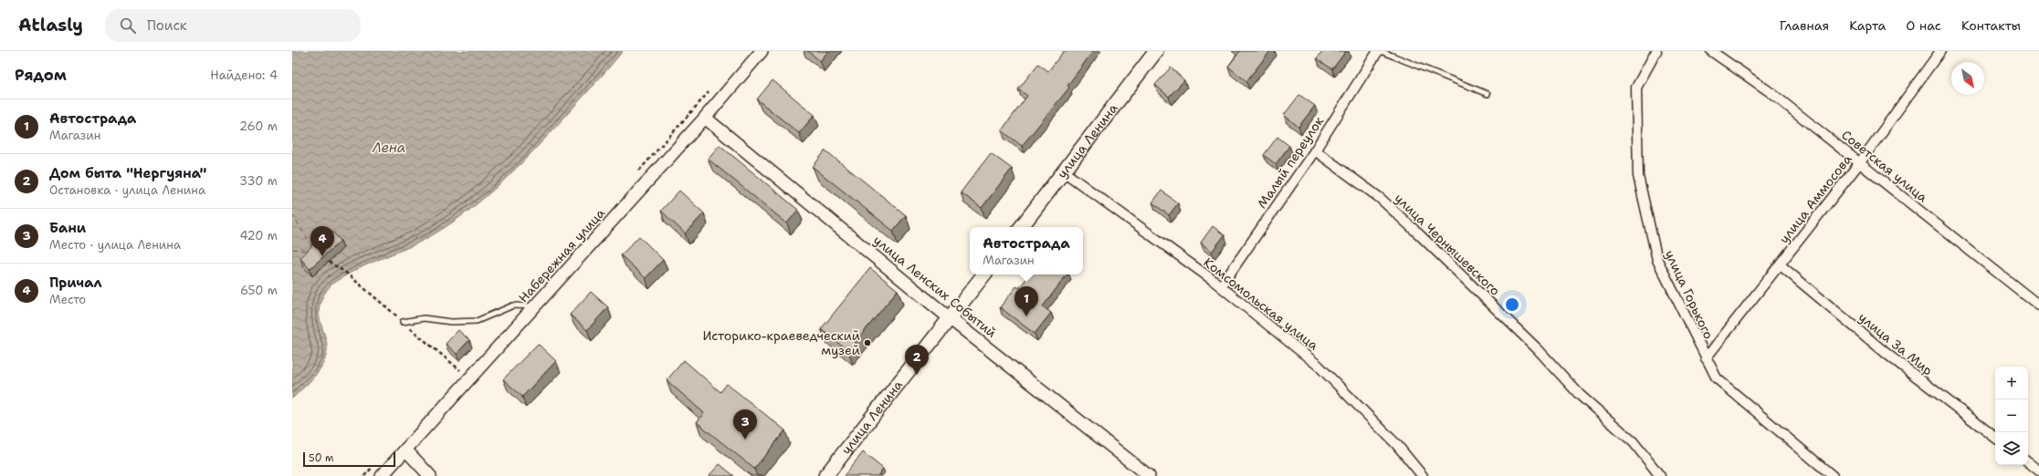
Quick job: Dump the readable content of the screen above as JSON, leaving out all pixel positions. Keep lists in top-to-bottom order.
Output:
{
  "streets": {
    "main road": ["улица Ленина"],
    "street": [
      "Малый переулок",
      "Советская улица",
      "улица Аммосова",
      "улица Чернышевского",
      "Набережная улица",
      "улица Ленских Событий",
      "улица Горького",
      "Комсомольская улица",
      "улица За Мир"
    ]
  },
  "crossings": [
    ["улица Ленина", "улица Ленских Событий"],
    ["улица Ленина", "Комсомольская улица"],
    ["Малый переулок", "улица Чернышевского"],
    ["Малый переулок", "Комсомольская улица"],
    ["Советская улица", "улица Аммосова"],
    ["улица Аммосова", "улица Горького"],
    ["улица Аммосова", "улица За Мир"],
    ["Набережная улица", "улица Ленских Событий"]
  ],
  "water": ["Лена"],
  "places": ["Историко-краеведческий музей"],
  "scale_bar": "50 m",
  "north": "bottom right",
  "page": {
    "header": "Atlasly",
    "search": "Поиск",
    "nav": [
      "Главная",
      "Карта",
      "О нас",
      "Контакты"
    ],
    "heading": ["Рядом", "Найдено: 4"],
    "list": [
      {
        "mark": "1",
        "name": "Автострада",
        "note": "Магазин",
        "value": "260 m"
      },
      {
        "mark": "2",
        "name": "Дом быта \"Нергуяна\"",
        "note": "Остановка · улица Ленина",
        "value": "330 m"
      },
      {
        "mark": "3",
        "name": "Бани",
        "note": "Место · улица Ленина",
        "value": "420 m"
      },
      {
        "mark": "4",
        "name": "Причал",
        "note": "Место",
        "value": "650 m"
      }
    ],
    "pins": [
      "4",
      "1",
      "2",
      "3"
    ],
    "popup": ["Автострада", "Магазин"],
    "map_buttons": ["+", "−"],
    "scale": "50 m"
  }
}
